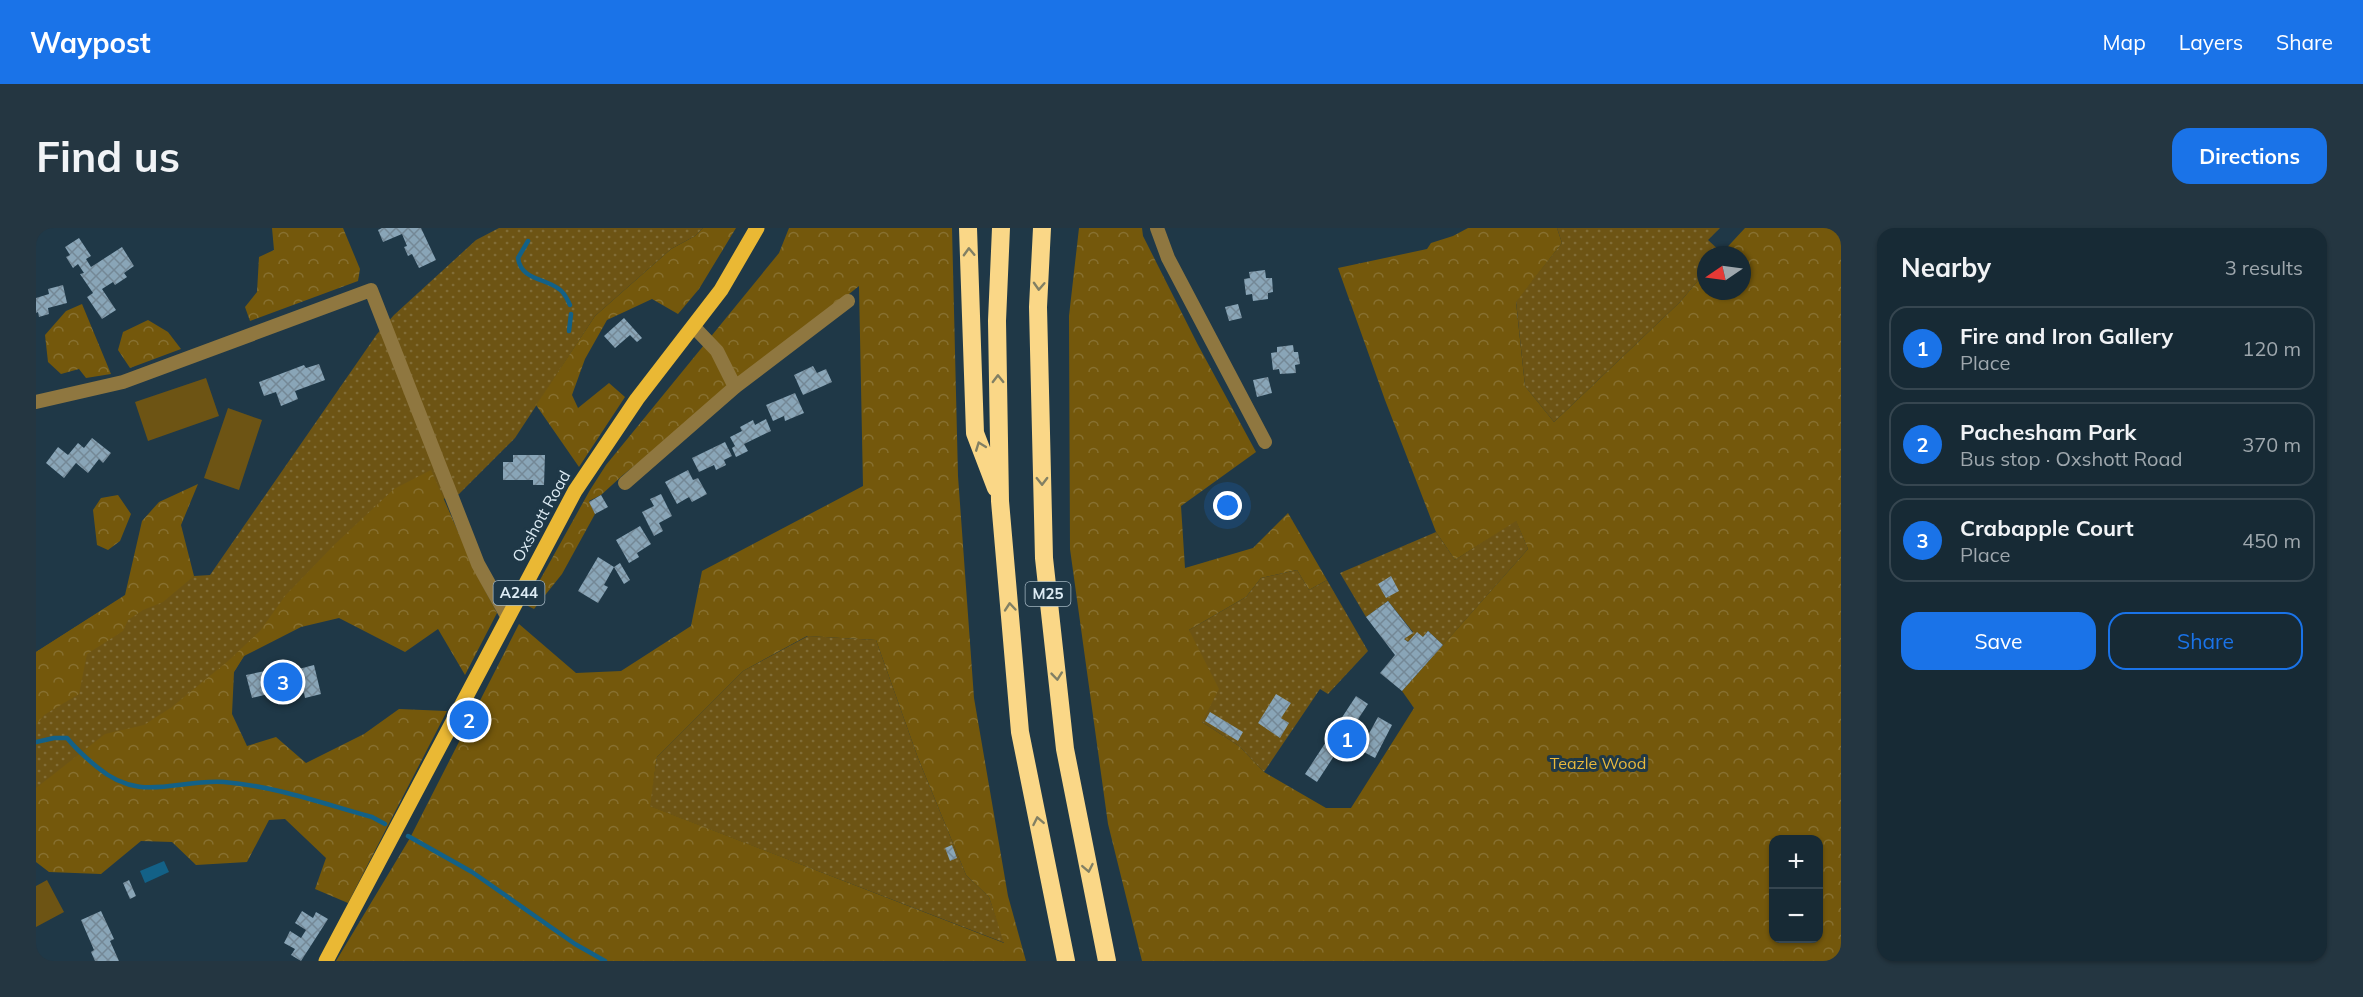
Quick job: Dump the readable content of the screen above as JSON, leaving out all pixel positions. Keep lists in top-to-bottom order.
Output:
{
  "streets": {
    "highway": ["M25"],
    "main road": ["Oxshott Road", "A244"]
  },
  "parks": ["Teazle Wood"],
  "north": "left",
  "page": {
    "header": "Waypost",
    "nav": ["Map", "Layers", "Share"],
    "buttons": [
      "Directions",
      ["Save", "Share"]
    ],
    "title": "Find us",
    "heading": ["Nearby", "3 results"],
    "list": [
      {
        "mark": "1",
        "name": "Fire and Iron Gallery",
        "note": "Place",
        "value": "120 m"
      },
      {
        "mark": "2",
        "name": "Pachesham Park",
        "note": "Bus stop · Oxshott Road",
        "value": "370 m"
      },
      {
        "mark": "3",
        "name": "Crabapple Court",
        "note": "Place",
        "value": "450 m"
      }
    ],
    "pins": ["3", "2", "1"],
    "map_buttons": ["+", "−"]
  }
}
